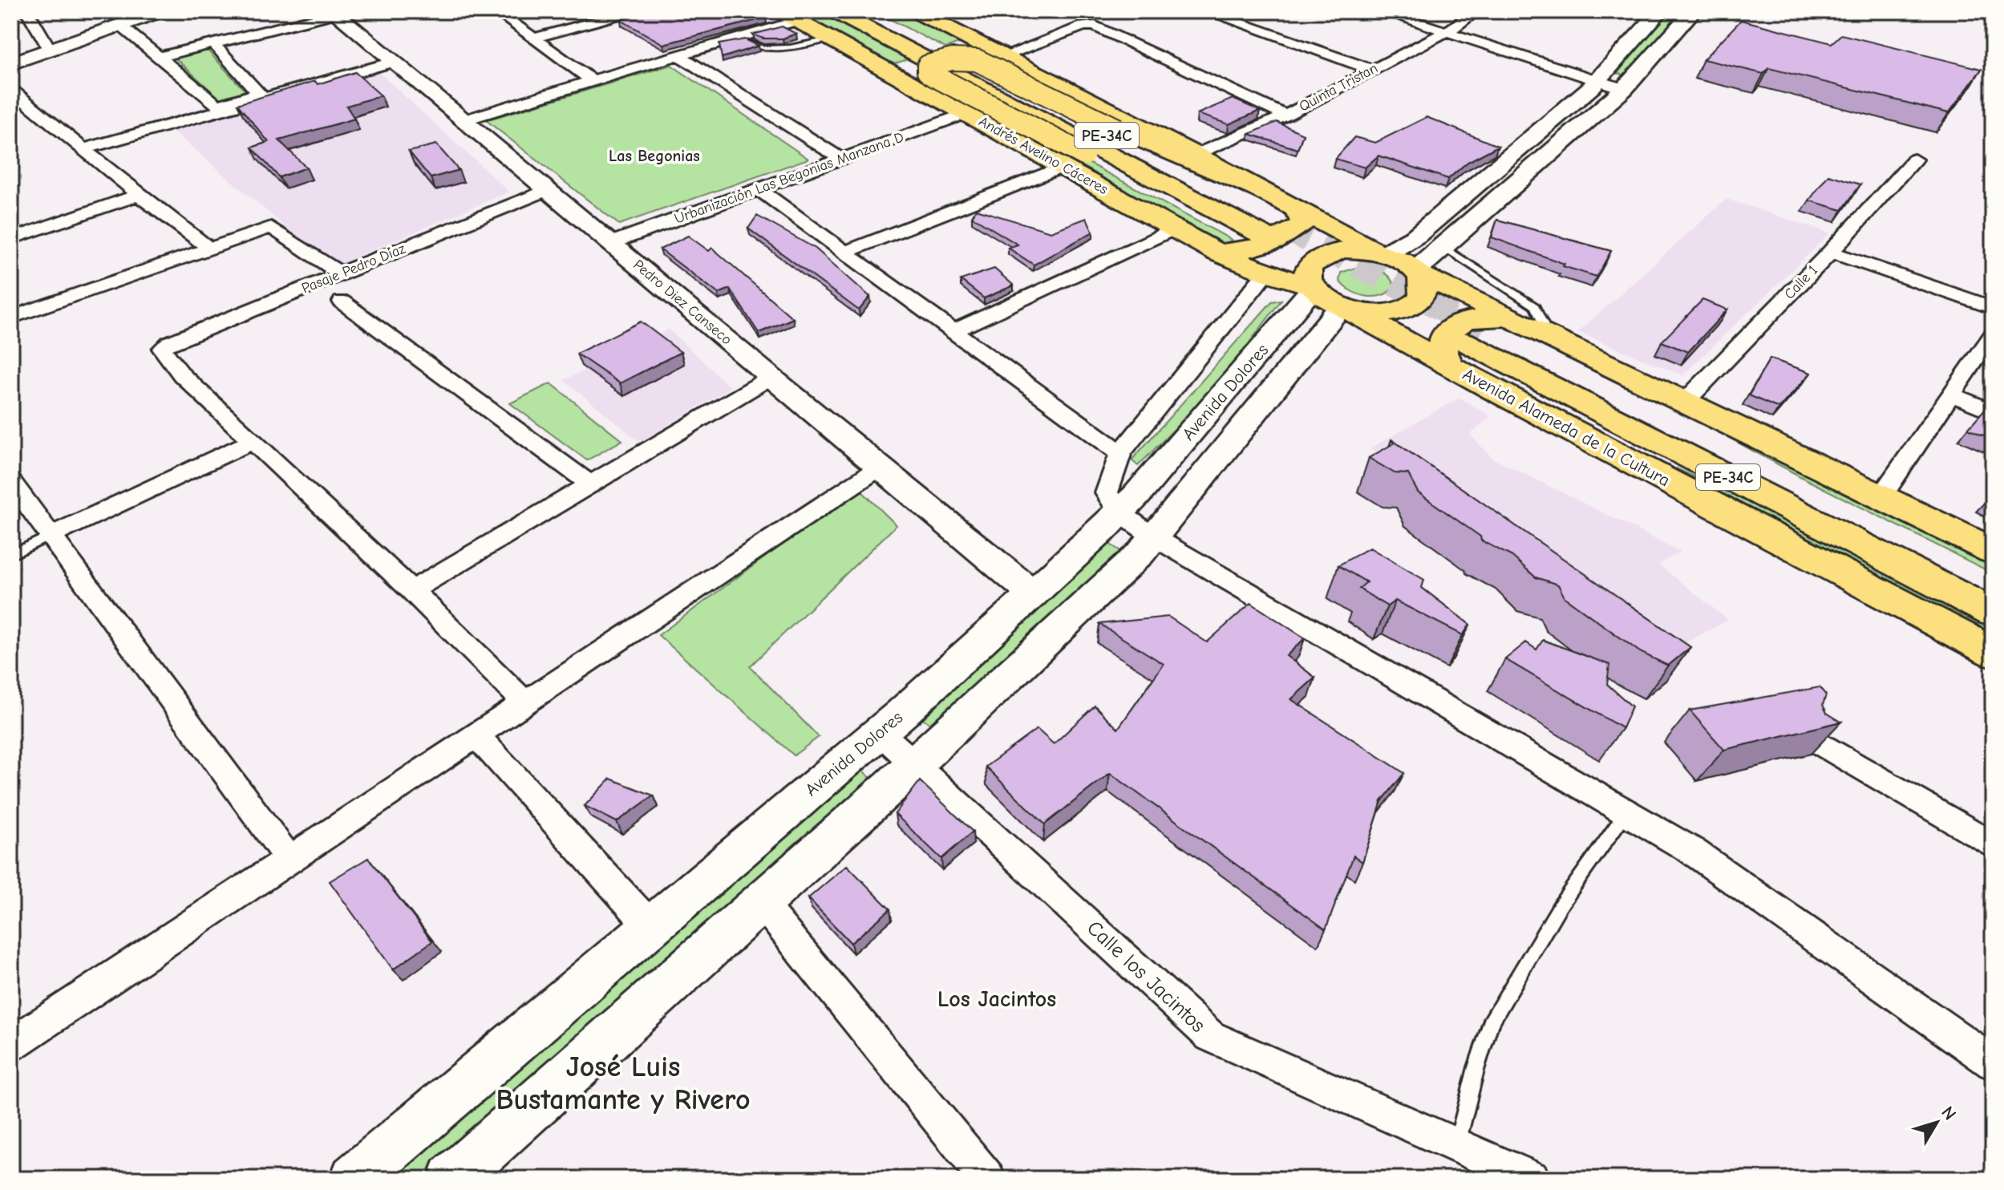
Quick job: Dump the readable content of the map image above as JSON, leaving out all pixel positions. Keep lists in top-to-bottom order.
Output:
{
  "streets": {
    "main road": [
      "PE-34C",
      "Andrés Avelino Cáceres",
      "Pedro Diez Canseco",
      "Avenida Dolores",
      "Avenida Alameda de la Cultura"
    ],
    "street": [
      "Quinta Tristan",
      "Urbanización Las Begonias Manzana D",
      "Pasaje Pedro Díaz",
      "Calle 1",
      "Calle los Jacintos"
    ]
  },
  "crossings": [
    ["Quinta Tristan", "Andrés Avelino Cáceres"],
    ["Andrés Avelino Cáceres", "Urbanización Las Begonias Manzana D"],
    ["Andrés Avelino Cáceres", "Avenida Dolores"],
    ["Andrés Avelino Cáceres", "Avenida Alameda de la Cultura"],
    ["Urbanización Las Begonias Manzana D", "Pedro Diez Canseco"],
    ["Pasaje Pedro Díaz", "Pedro Diez Canseco"],
    ["Calle 1", "Avenida Alameda de la Cultura"],
    ["Pedro Diez Canseco", "Avenida Dolores"],
    ["Avenida Dolores", "Avenida Alameda de la Cultura"],
    ["Avenida Dolores", "Calle los Jacintos"]
  ],
  "districts": ["Las Begonias", "Los Jacintos", "José Luis Bustamante y Rivero"],
  "north": "top right"
}
